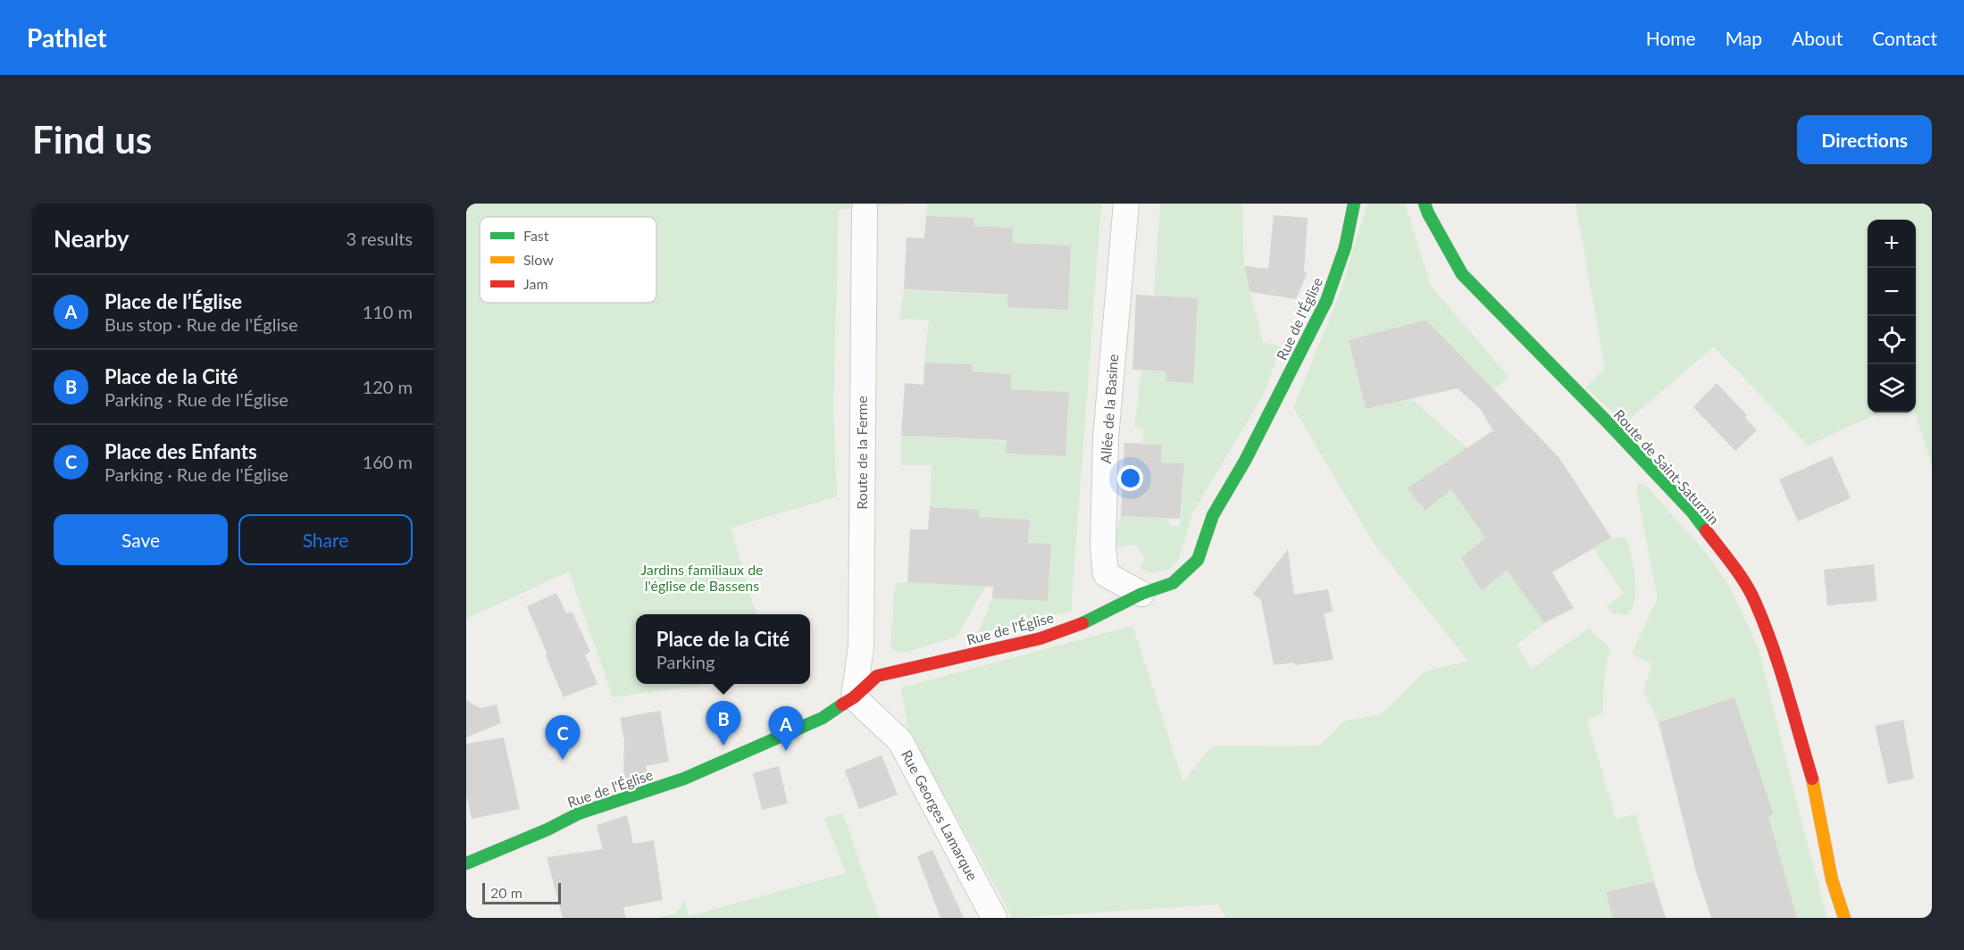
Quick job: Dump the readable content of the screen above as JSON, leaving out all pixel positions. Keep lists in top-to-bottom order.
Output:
{
  "streets": {
    "street": [
      "Rue de l'Église",
      "Allée de la Basine",
      "Route de la Ferme",
      "Route de Saint-Saturnin",
      "Rue Georges Lamarque"
    ]
  },
  "crossings": [
    ["Rue de l'Église", "Allée de la Basine"],
    ["Rue de l'Église", "Route de la Ferme"],
    ["Rue de l'Église", "Rue Georges Lamarque"],
    ["Route de la Ferme", "Rue Georges Lamarque"]
  ],
  "parks": ["Jardins familiaux de l'église de Bassens"],
  "legend": ["Fast", "Slow", "Jam"],
  "scale_bar": "20 m",
  "page": {
    "header": "Pathlet",
    "nav": [
      "Home",
      "Map",
      "About",
      "Contact"
    ],
    "buttons": [
      "Directions",
      ["Save", "Share"]
    ],
    "title": "Find us",
    "heading": ["Nearby", "3 results"],
    "map_buttons": ["+", "−"],
    "list": [
      {
        "mark": "A",
        "name": "Place de l’Église",
        "note": "Bus stop · Rue de l'Église",
        "value": "110 m"
      },
      {
        "mark": "B",
        "name": "Place de la Cité",
        "note": "Parking · Rue de l'Église",
        "value": "120 m"
      },
      {
        "mark": "C",
        "name": "Place des Enfants",
        "note": "Parking · Rue de l'Église",
        "value": "160 m"
      }
    ],
    "popup": ["Place de la Cité", "Parking"],
    "pins": ["B", "A", "C"],
    "scale": "20 m"
  }
}
